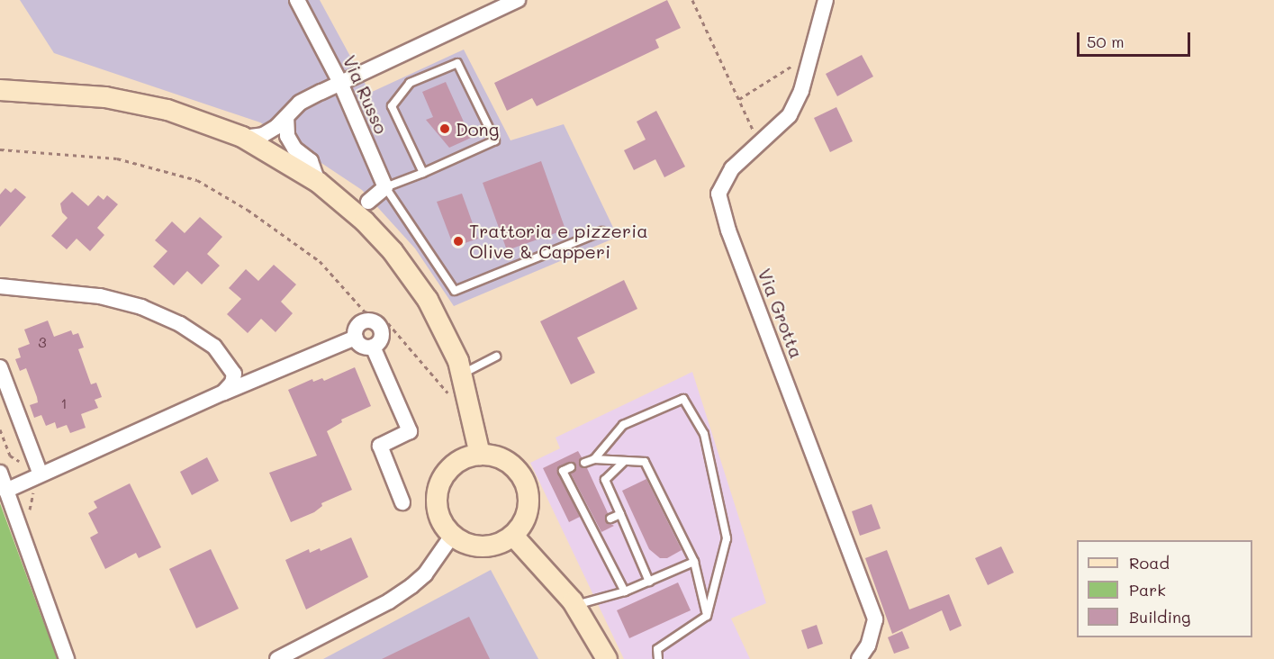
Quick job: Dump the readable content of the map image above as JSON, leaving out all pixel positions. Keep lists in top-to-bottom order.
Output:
{
  "streets": {
    "street": ["Via Russo", "Via Grotta"]
  },
  "places": ["Dong", "Trattoria e pizzeria Olive & Capperi"],
  "house_numbers": ["3", "1"],
  "legend": ["Road", "Park", "Building"],
  "scale_bar": "50 m"
}
